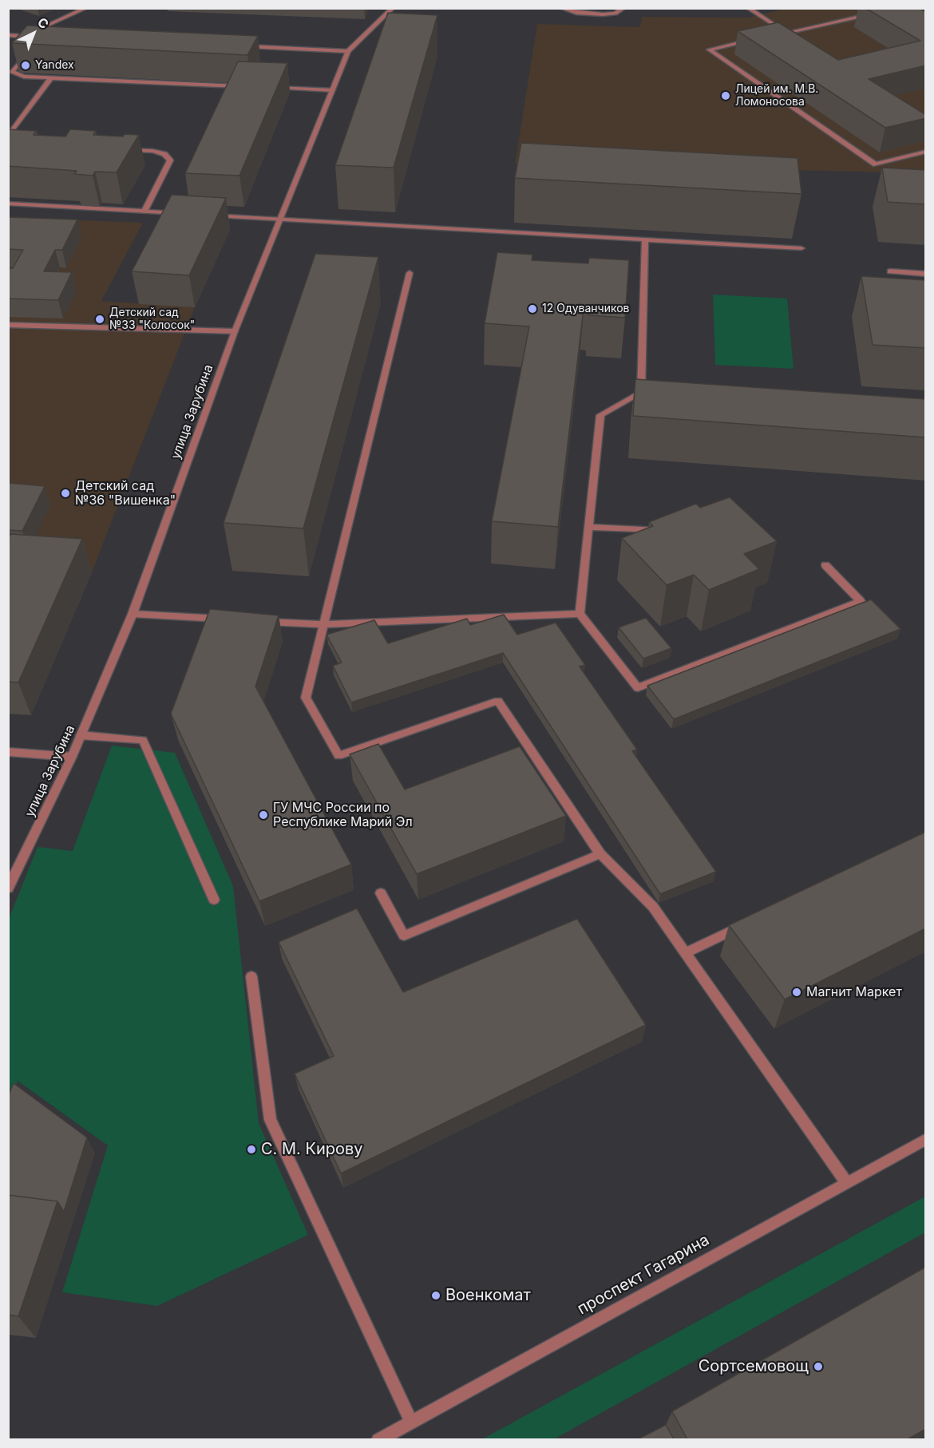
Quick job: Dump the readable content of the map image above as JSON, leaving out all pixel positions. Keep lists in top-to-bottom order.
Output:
{
  "streets": {
    "street": ["улица Зарубина", "проспект Гагарина"]
  },
  "places": [
    "Yandex",
    "Лицей им. М.В. Ломоносова",
    "12 Одуванчиков",
    "Детский сад №33 \"Колосок\"",
    "Детский сад №36 \"Вишенка\"",
    "ГУ МЧС России по Республике Марий Эл",
    "Магнит Маркет",
    "С. М. Кирову",
    "Военкомат",
    "Сортсемовощ"
  ],
  "north": "top right"
}
